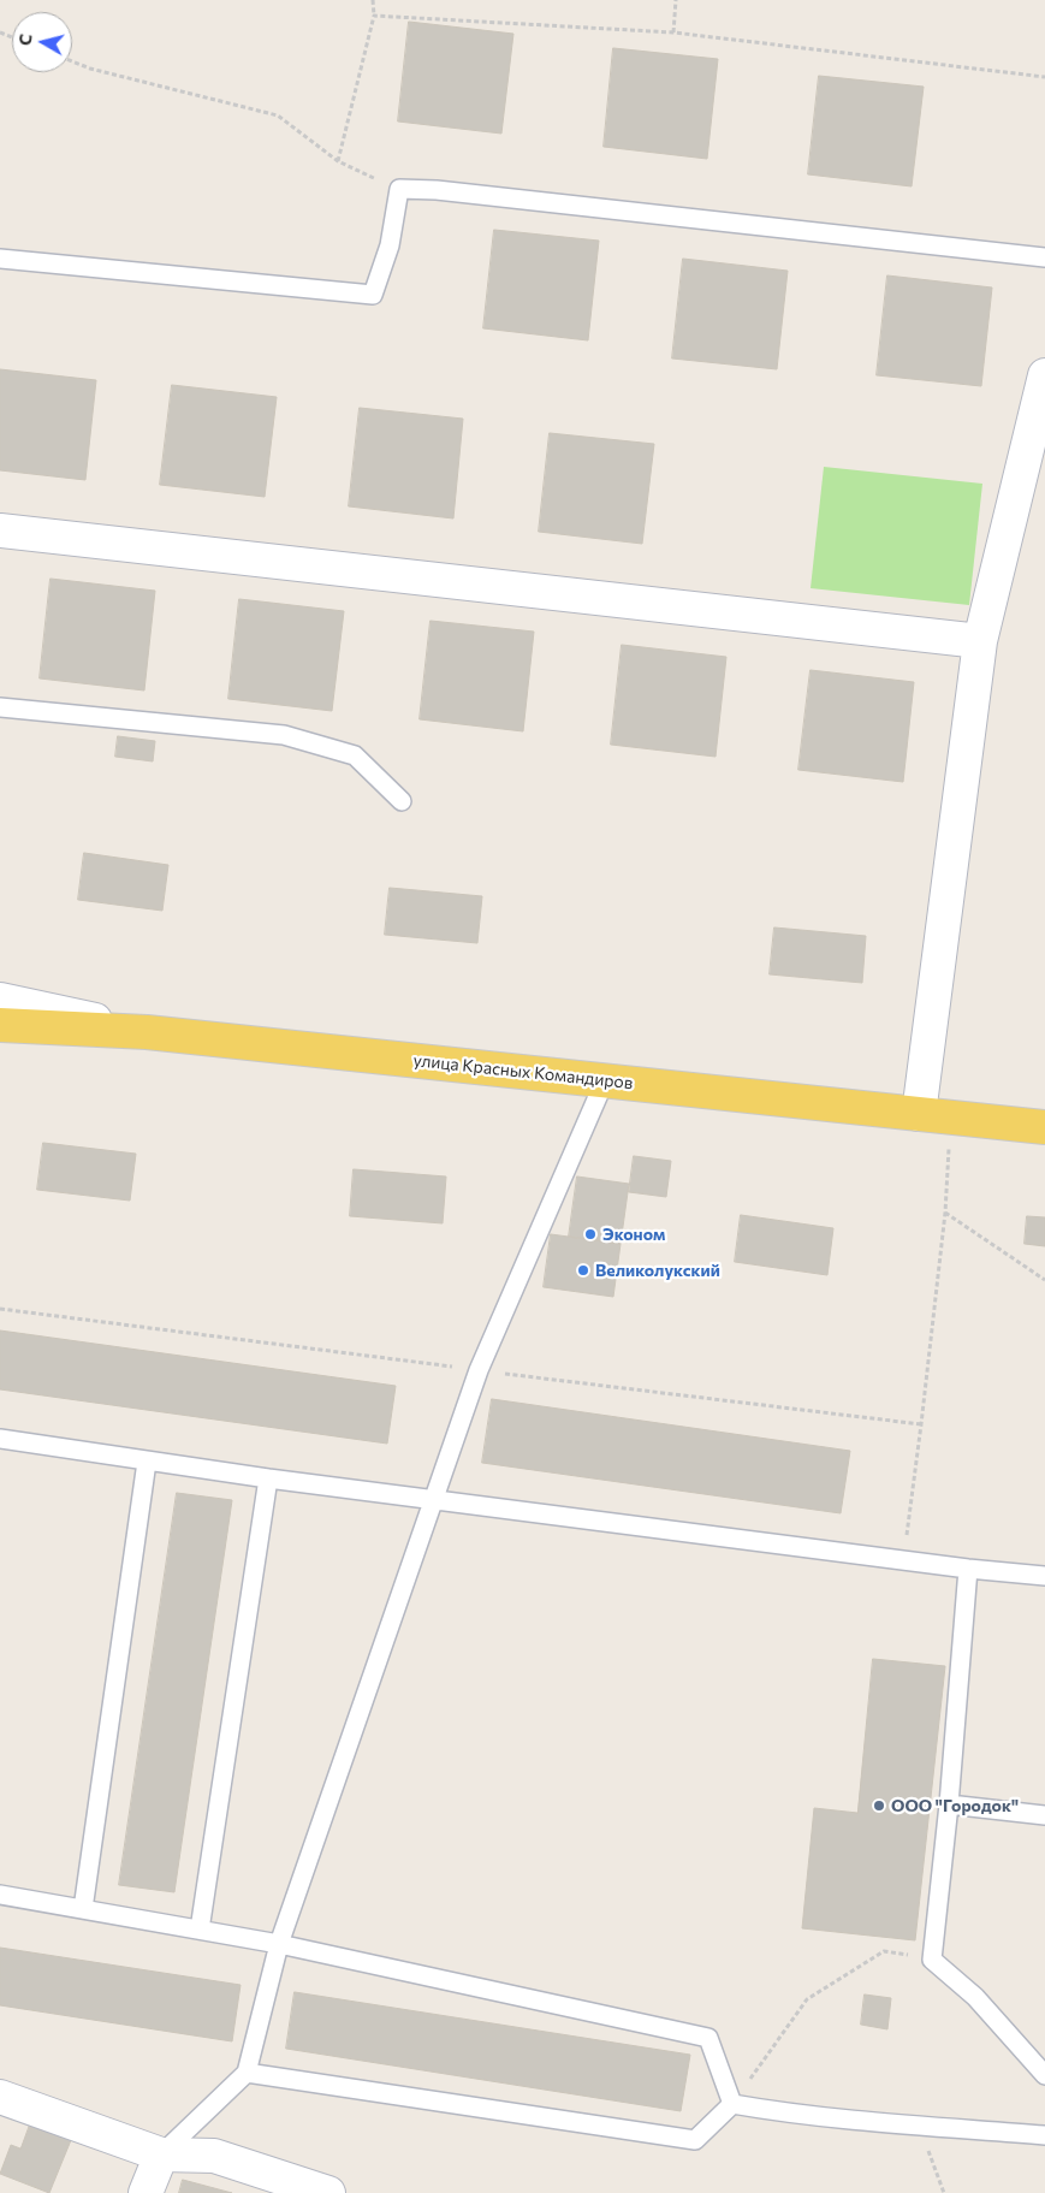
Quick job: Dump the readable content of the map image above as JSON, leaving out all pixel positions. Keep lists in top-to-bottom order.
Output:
{
  "streets": {
    "main road": ["улица Красных Командиров"]
  },
  "places": ["Эконом", "Великолукский", "ООО \"Городок\""],
  "north": "left"
}
